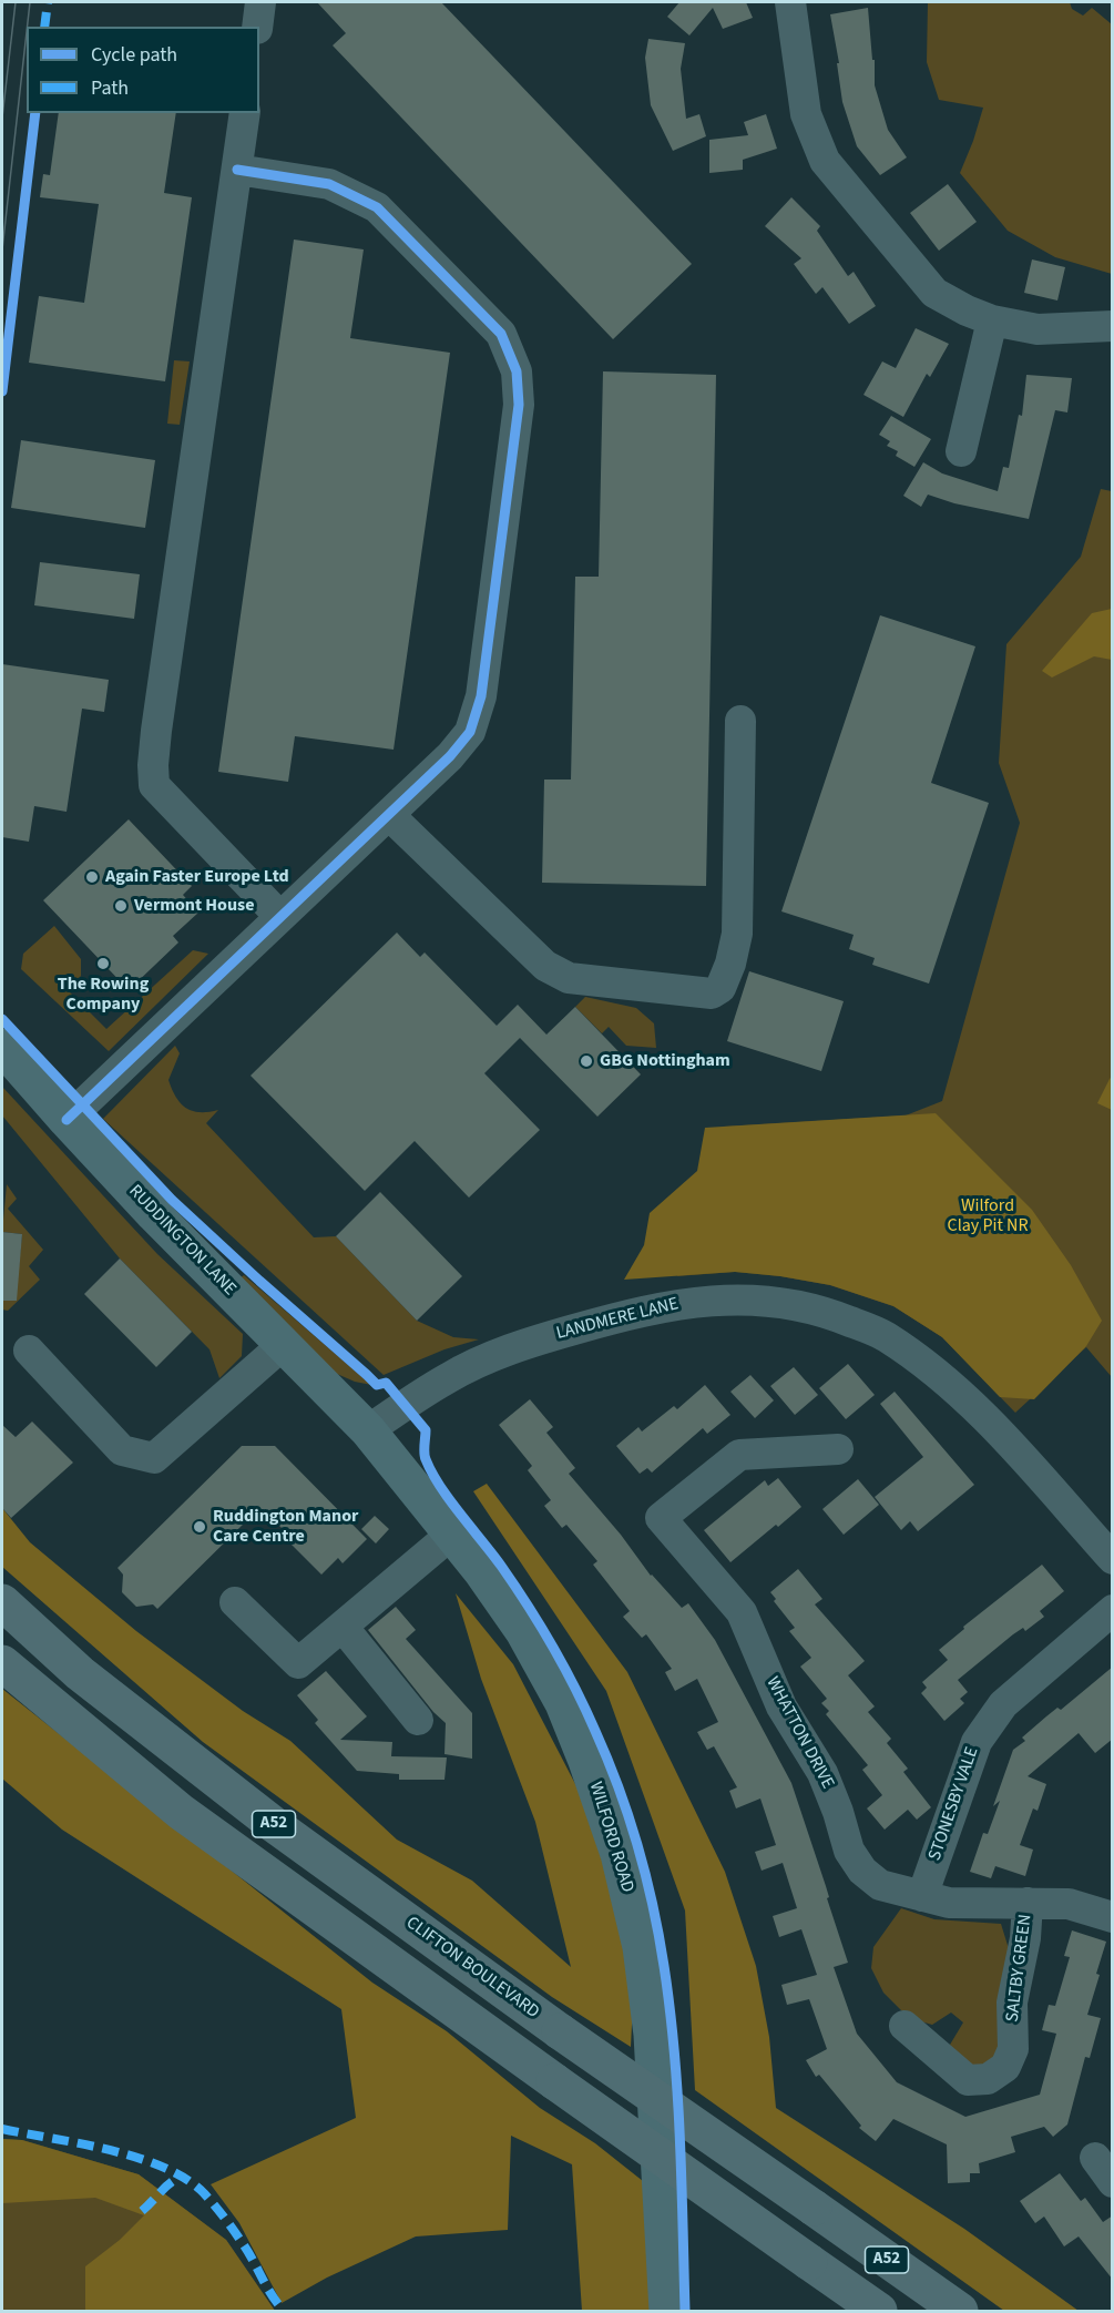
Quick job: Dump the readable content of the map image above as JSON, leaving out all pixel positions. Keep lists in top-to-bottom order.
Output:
{
  "streets": {
    "highway": ["A52", "CLIFTON BOULEVARD"],
    "main road": ["RUDDINGTON LANE", "WILFORD ROAD"],
    "street": [
      "LANDMERE LANE",
      "WHATTON DRIVE",
      "STONESBY VALE",
      "SALTBY GREEN"
    ]
  },
  "crossings": [
    ["RUDDINGTON LANE", "LANDMERE LANE"],
    ["RUDDINGTON LANE", "WILFORD ROAD"],
    ["LANDMERE LANE", "WILFORD ROAD"],
    ["WHATTON DRIVE", "STONESBY VALE"],
    ["WHATTON DRIVE", "SALTBY GREEN"]
  ],
  "parks": ["Wilford Clay Pit NR"],
  "places": [
    "Again Faster Europe Ltd",
    "Vermont House",
    "The Rowing Company",
    "GBG Nottingham",
    "Ruddington Manor Care Centre"
  ],
  "legend": ["Cycle path", "Path"]
}
